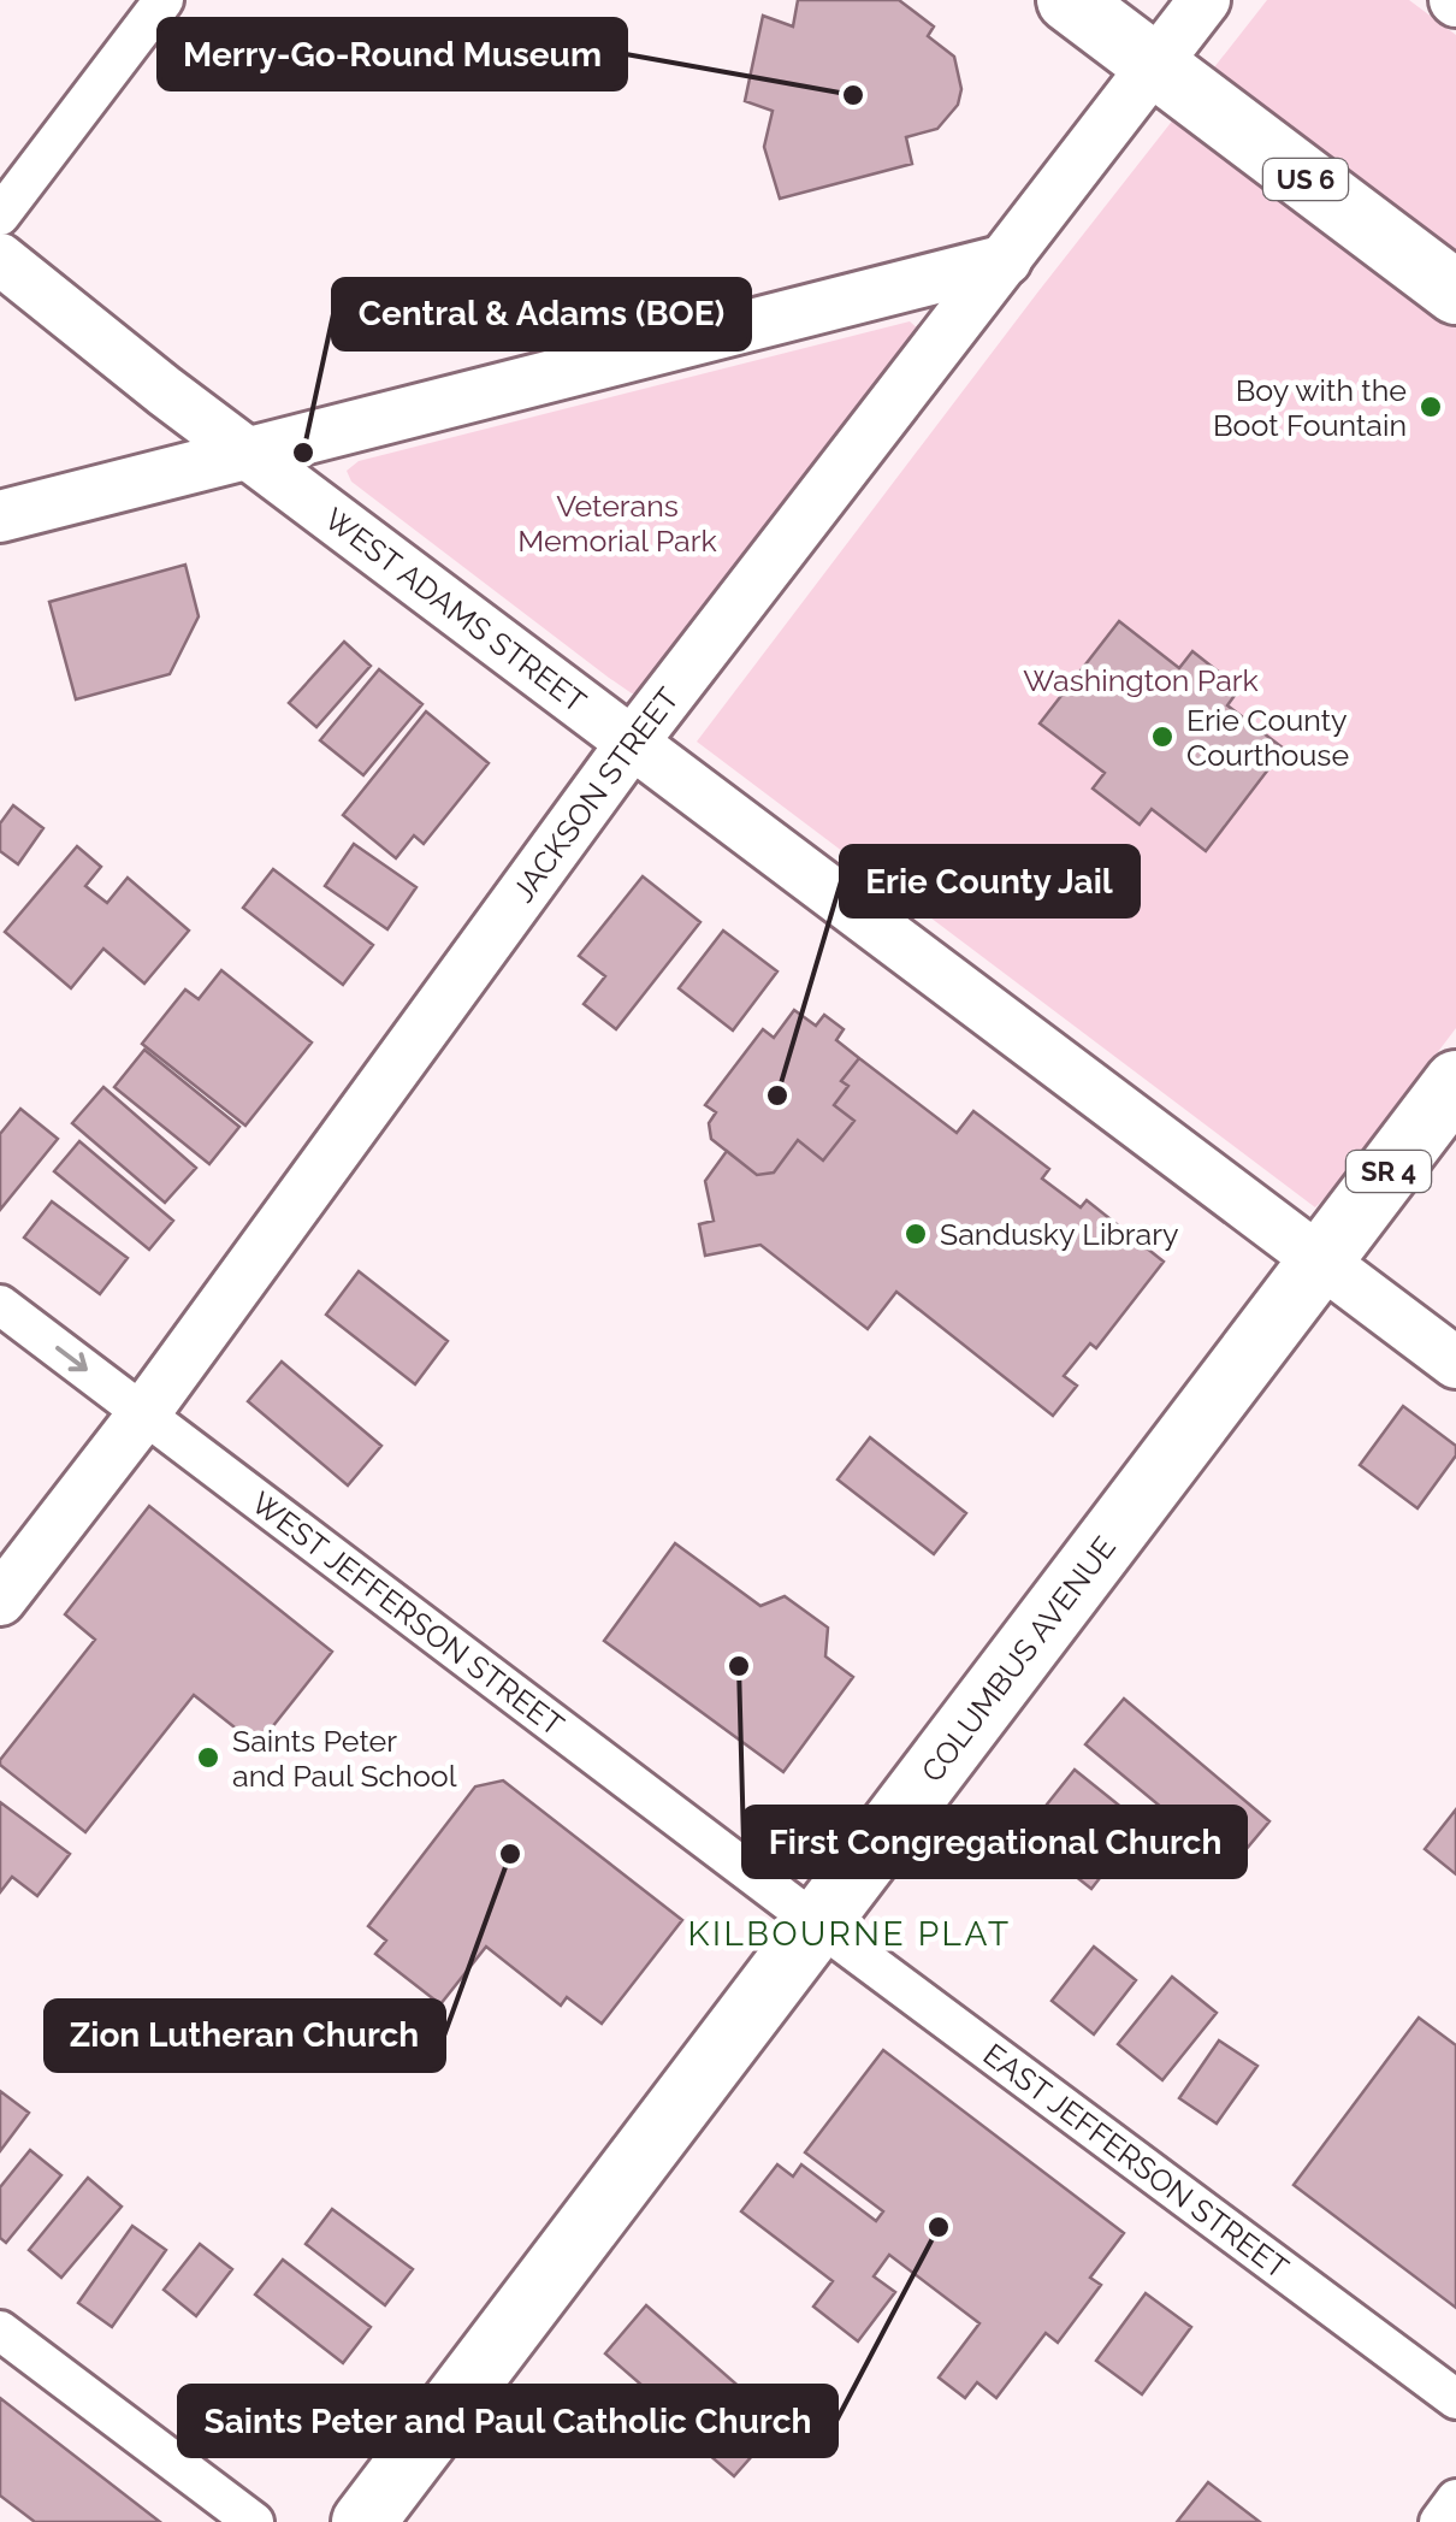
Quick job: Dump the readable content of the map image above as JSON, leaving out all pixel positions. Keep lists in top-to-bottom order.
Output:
{
  "streets": {
    "main road": ["US 6", "SR 4", "COLUMBUS AVENUE"],
    "street": [
      "WEST ADAMS STREET",
      "JACKSON STREET",
      "WEST JEFFERSON STREET",
      "EAST JEFFERSON STREET"
    ]
  },
  "crossings": [
    ["US 6", "JACKSON STREET"],
    ["WEST ADAMS STREET", "JACKSON STREET"],
    ["WEST ADAMS STREET", "COLUMBUS AVENUE"],
    ["JACKSON STREET", "WEST JEFFERSON STREET"],
    ["WEST JEFFERSON STREET", "COLUMBUS AVENUE"],
    ["WEST JEFFERSON STREET", "EAST JEFFERSON STREET"],
    ["COLUMBUS AVENUE", "EAST JEFFERSON STREET"]
  ],
  "districts": ["KILBOURNE PLAT"],
  "parks": ["Veterans Memorial Park", "Washington Park"],
  "places": [
    "Merry-Go-Round Museum",
    "Boy with the Boot Fountain",
    "Central & Adams (BOE)",
    "Erie County Courthouse",
    "Erie County Jail",
    "Sandusky Library",
    "First Congregational Church",
    "Saints Peter and Paul School",
    "Zion Lutheran Church",
    "Saints Peter and Paul Catholic Church"
  ]
}
